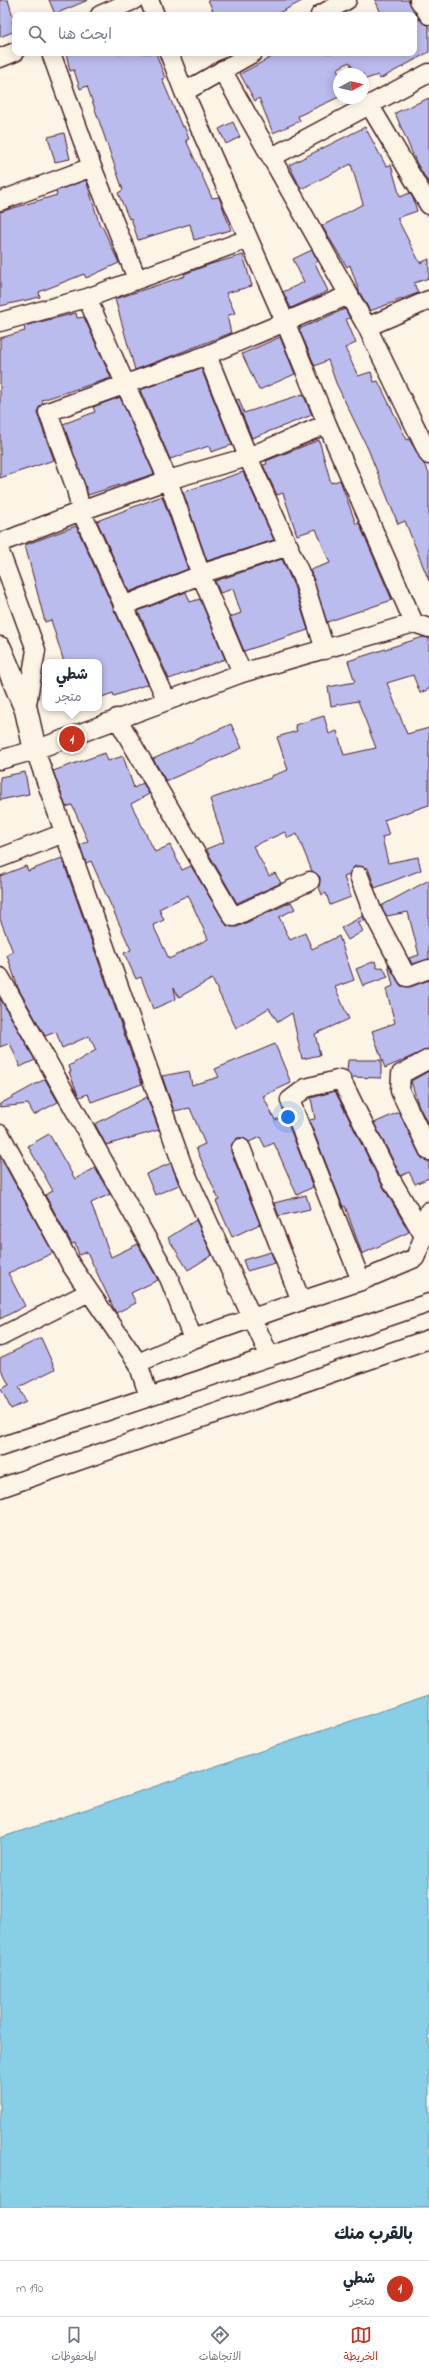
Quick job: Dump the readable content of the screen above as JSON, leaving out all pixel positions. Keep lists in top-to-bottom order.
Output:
{
  "north": "right",
  "page": {
    "search": "ابحث هنا",
    "popup": ["شطي", "متجر"],
    "pins": "1",
    "heading": "بالقرب منك",
    "list": [
      {
        "mark": "1",
        "name": "شطي",
        "note": "متجر",
        "value": "190 m"
      }
    ],
    "nav": ["الخريطة", "الاتجاهات", "المحفوظات"]
  }
}
